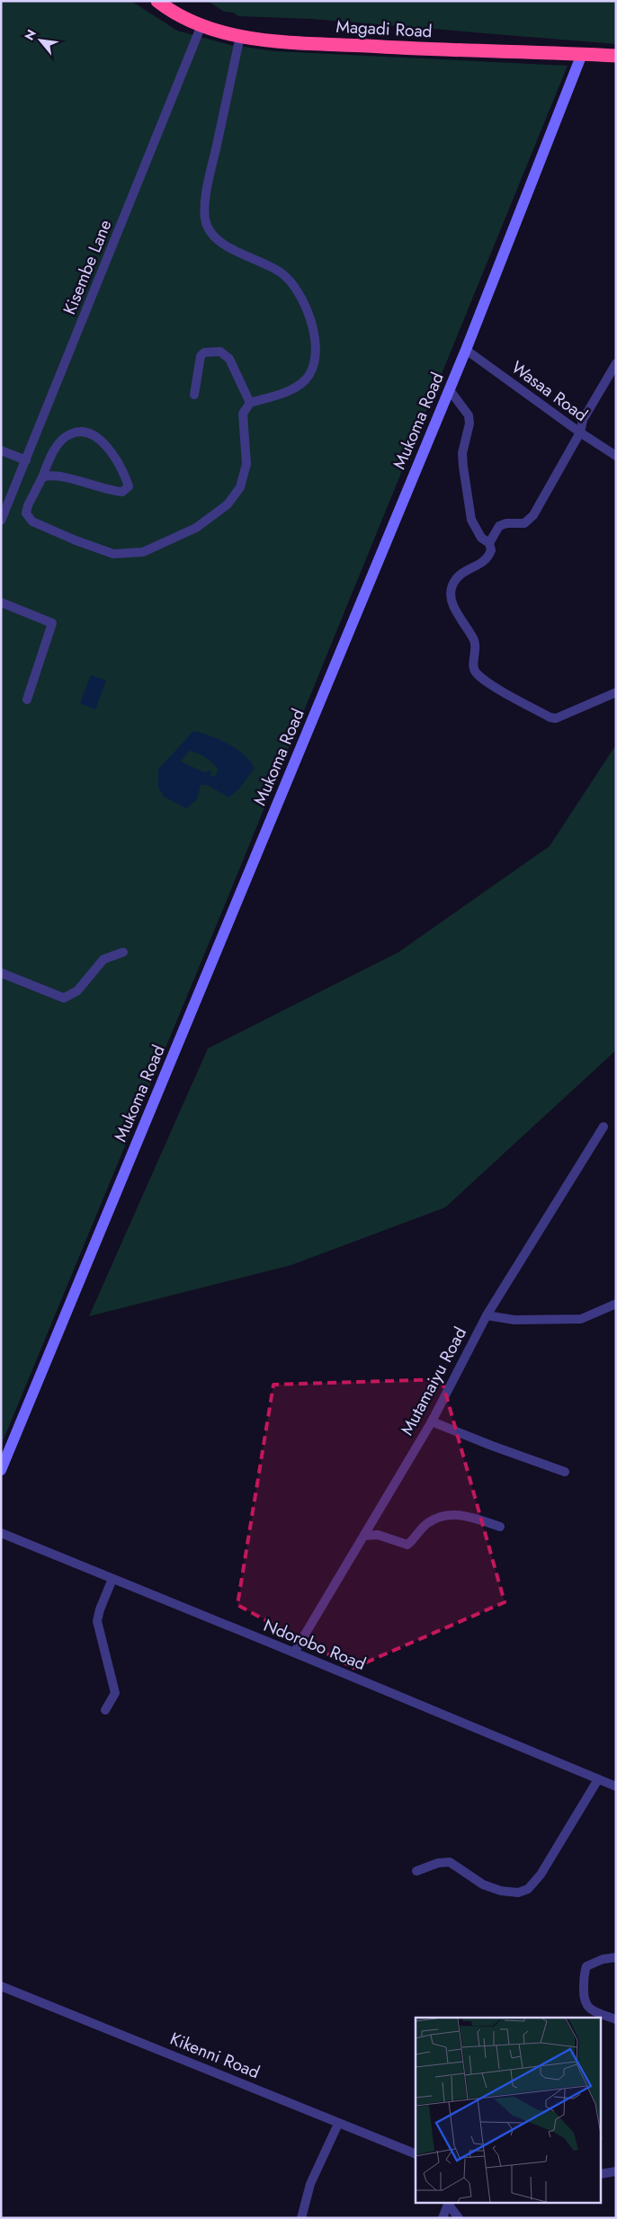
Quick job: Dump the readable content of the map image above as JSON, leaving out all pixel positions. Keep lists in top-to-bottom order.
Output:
{
  "streets": {
    "highway": ["Magadi Road"],
    "street": [
      "Kisembe Lane",
      "Wasaa Road",
      "Mukoma Road",
      "Mutamaiyu Road",
      "Ndorobo Road",
      "Kikenni Road"
    ]
  },
  "crossings": [
    ["Magadi Road", "Kisembe Lane"],
    ["Magadi Road", "Mukoma Road"],
    ["Wasaa Road", "Mukoma Road"],
    ["Mutamaiyu Road", "Ndorobo Road"]
  ],
  "north": "top left"
}
